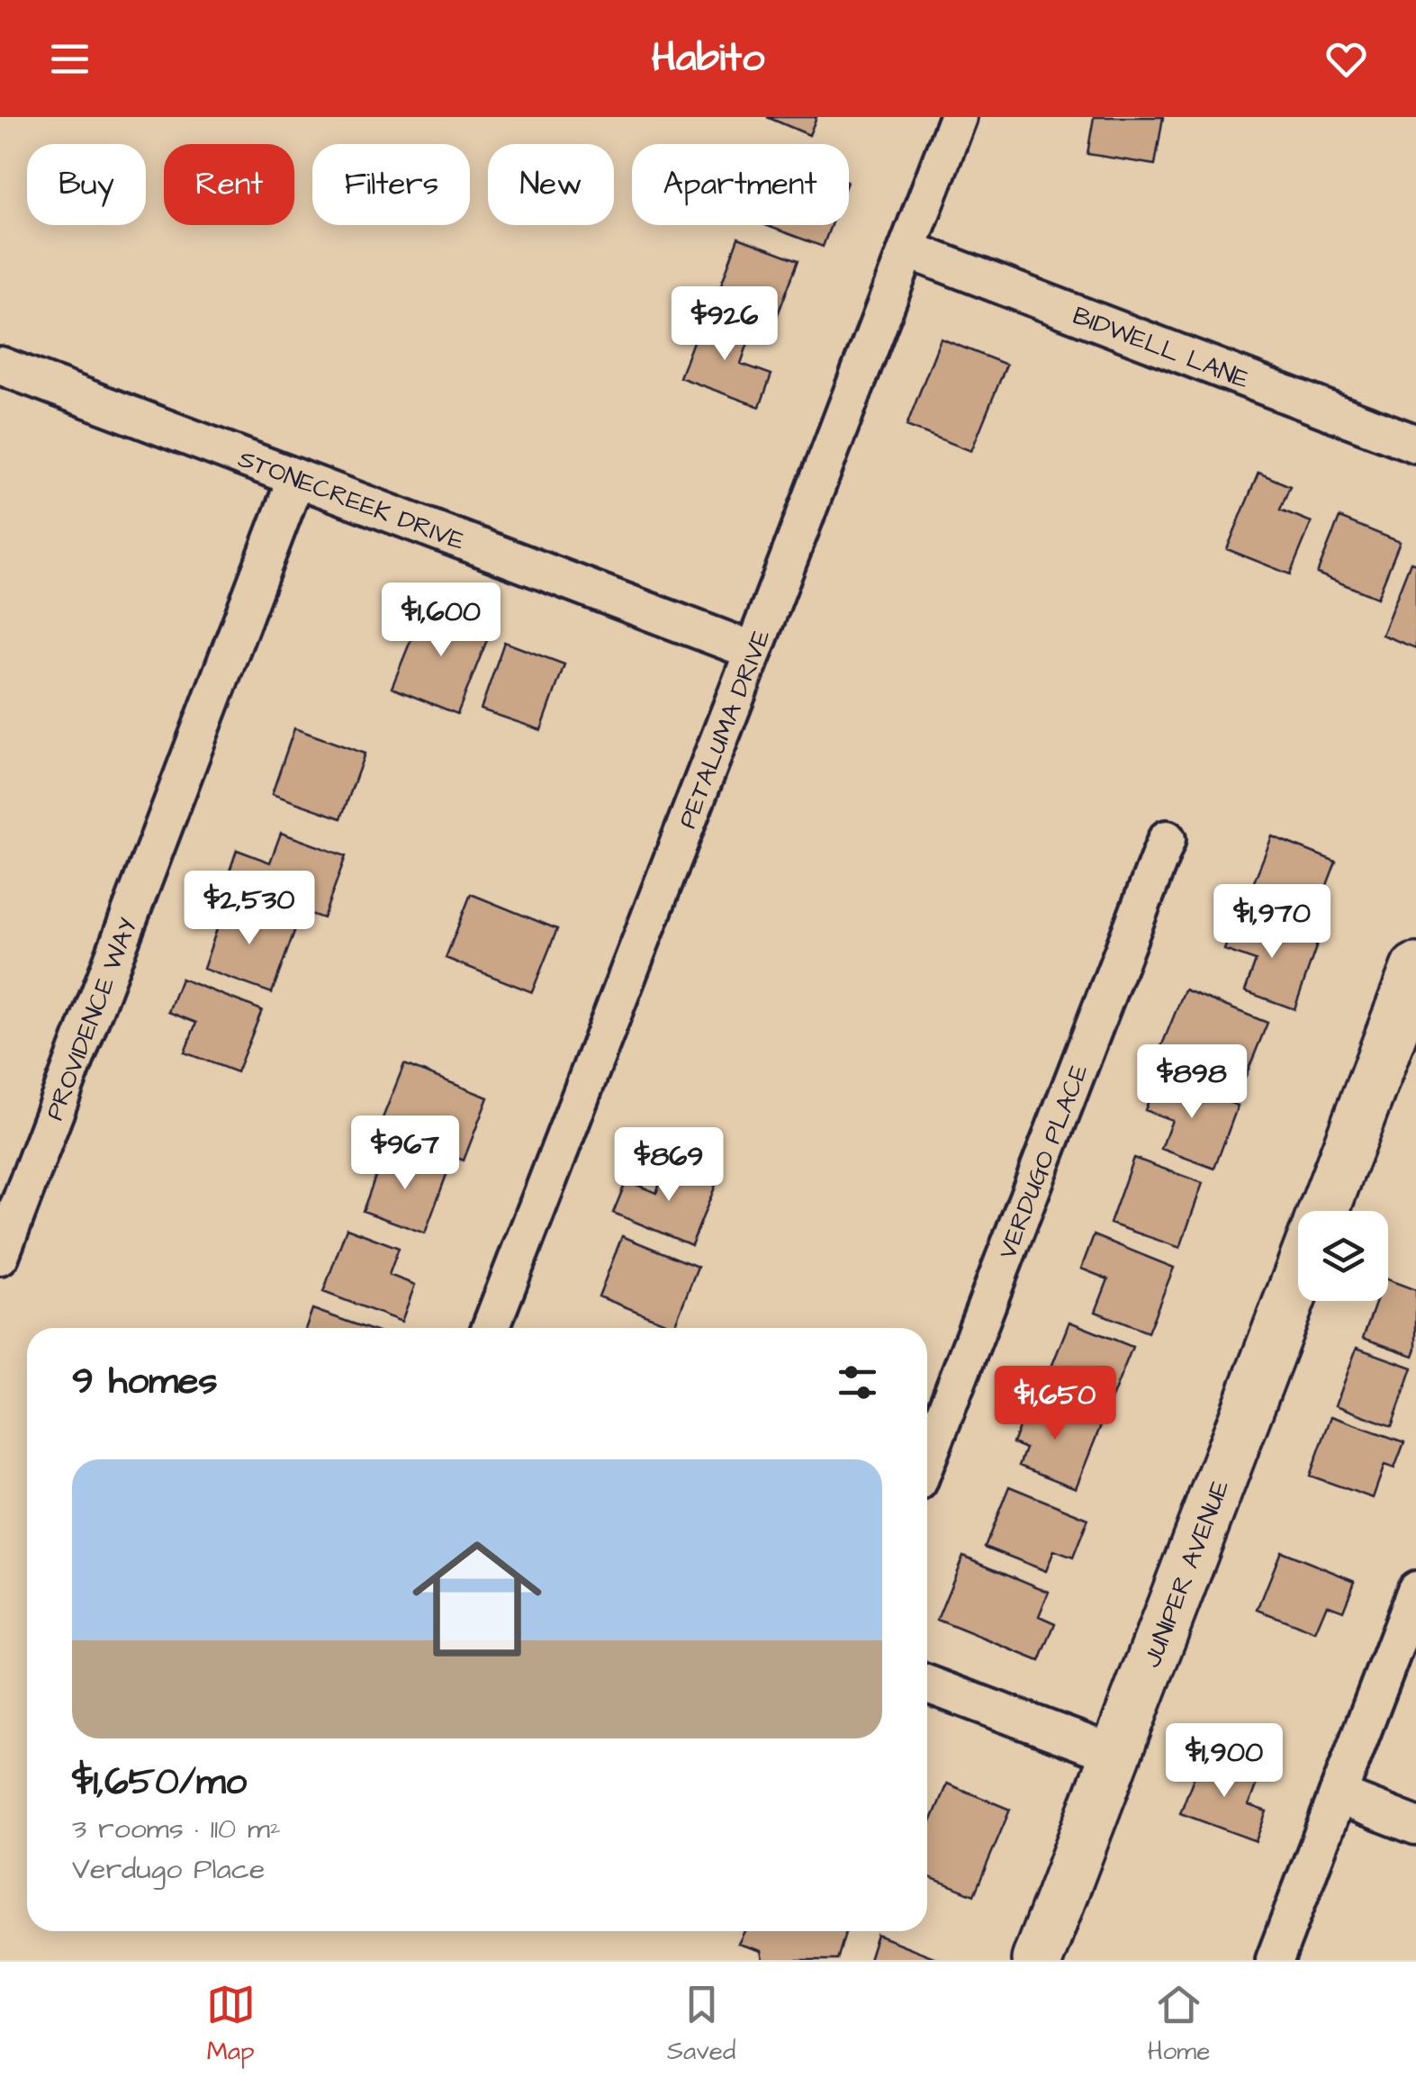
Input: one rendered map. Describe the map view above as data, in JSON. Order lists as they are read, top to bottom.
{
  "streets": {
    "street": [
      "BIDWELL LANE",
      "STONECREEK DRIVE",
      "PETALUMA DRIVE",
      "PROVIDENCE WAY",
      "VERDUGO PLACE",
      "JUNIPER AVENUE"
    ]
  },
  "crossings": [
    ["BIDWELL LANE", "PETALUMA DRIVE"],
    ["STONECREEK DRIVE", "PETALUMA DRIVE"],
    ["STONECREEK DRIVE", "PROVIDENCE WAY"]
  ],
  "page": {
    "header": "Habito",
    "chip": [
      "Buy",
      "Rent",
      "Filters",
      "New",
      "Apartment"
    ],
    "price": [
      "$926",
      "$1,600",
      "$2,530",
      "$1,970",
      "$898",
      "$967",
      "$869",
      "$1,650",
      "$1,900"
    ],
    "heading": "9 homes",
    "list": [
      {
        "name": "$1,650/mo",
        "note": "3 rooms · 110 m² · Verdugo Place"
      }
    ],
    "tabs": ["Map", "Saved", "Home"]
  }
}
